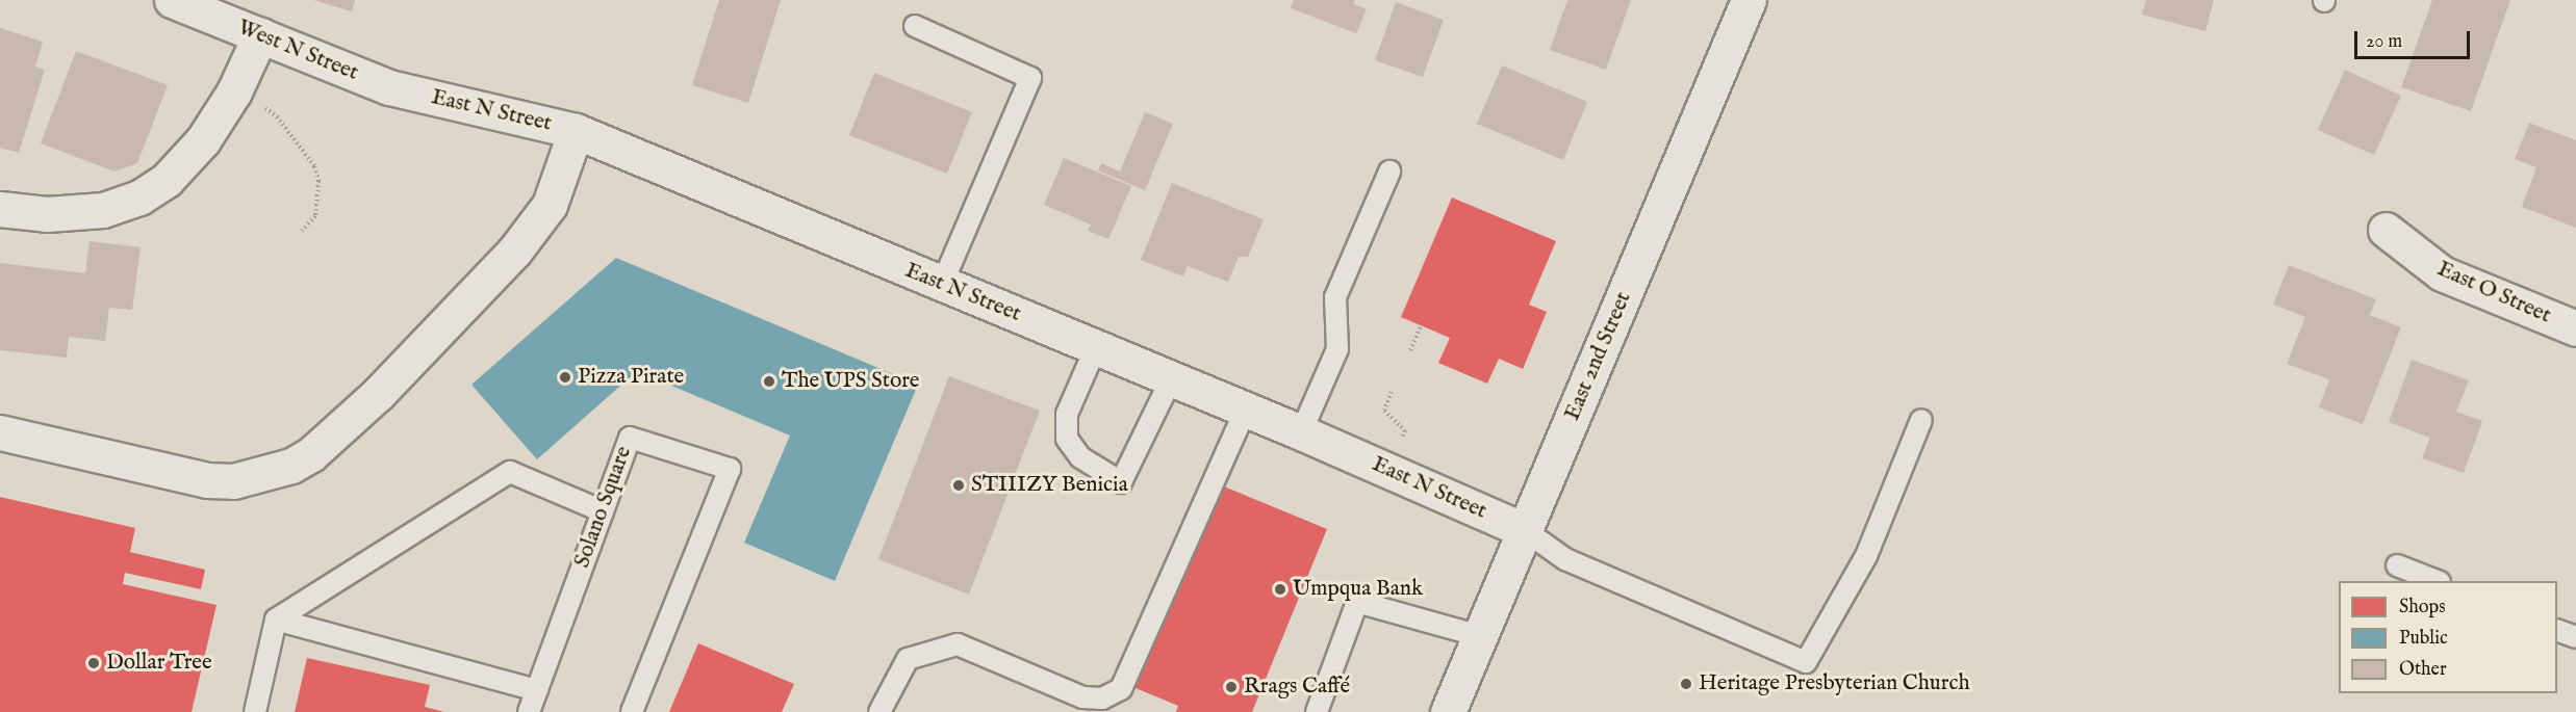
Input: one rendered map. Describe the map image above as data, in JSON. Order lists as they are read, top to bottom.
{
  "streets": {
    "street": [
      "West N Street",
      "East N Street",
      "East O Street",
      "East 2nd Street"
    ],
    "lane": ["Solano Square"]
  },
  "crossings": [
    ["West N Street", "East N Street"],
    ["East N Street", "East 2nd Street"]
  ],
  "places": [
    "Pizza Pirate",
    "The UPS Store",
    "STIIIZY Benicia",
    "Umpqua Bank",
    "Dollar Tree",
    "Heritage Presbyterian Church",
    "Rrags Caffé"
  ],
  "legend": ["Shops", "Public", "Other"],
  "scale_bar": "20 m"
}
